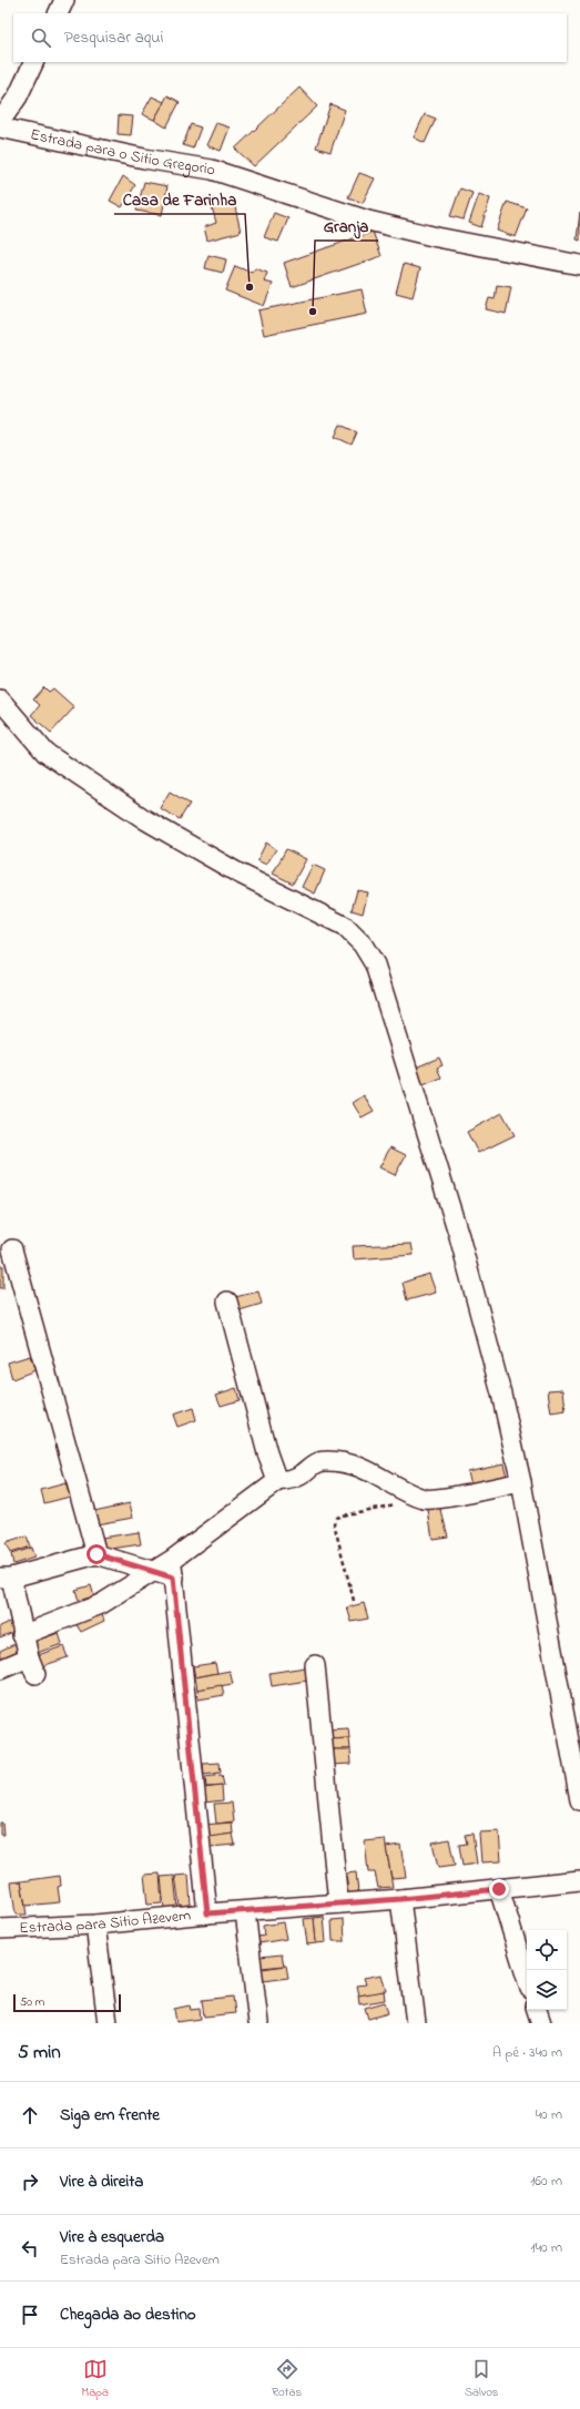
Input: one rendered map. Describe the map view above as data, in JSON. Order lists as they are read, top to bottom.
{
  "streets": {
    "street": ["Estrada para o Sitio Gregorio", "Estrada para Sitio Azevem"]
  },
  "places": ["Casa de Farinha", "Granja"],
  "scale_bar": "50 m",
  "page": {
    "search": "Pesquisar aqui",
    "scale": "50 m",
    "heading": ["5 min", "A pé · 340 m"],
    "list": [
      ["Siga em frente", "40 m"],
      ["Vire à direita", "160 m"],
      ["Vire à esquerda", "Estrada para Sitio Azevem", "140 m"],
      "Chegada ao destino"
    ],
    "nav": ["Mapa", "Rotas", "Salvos"]
  }
}
